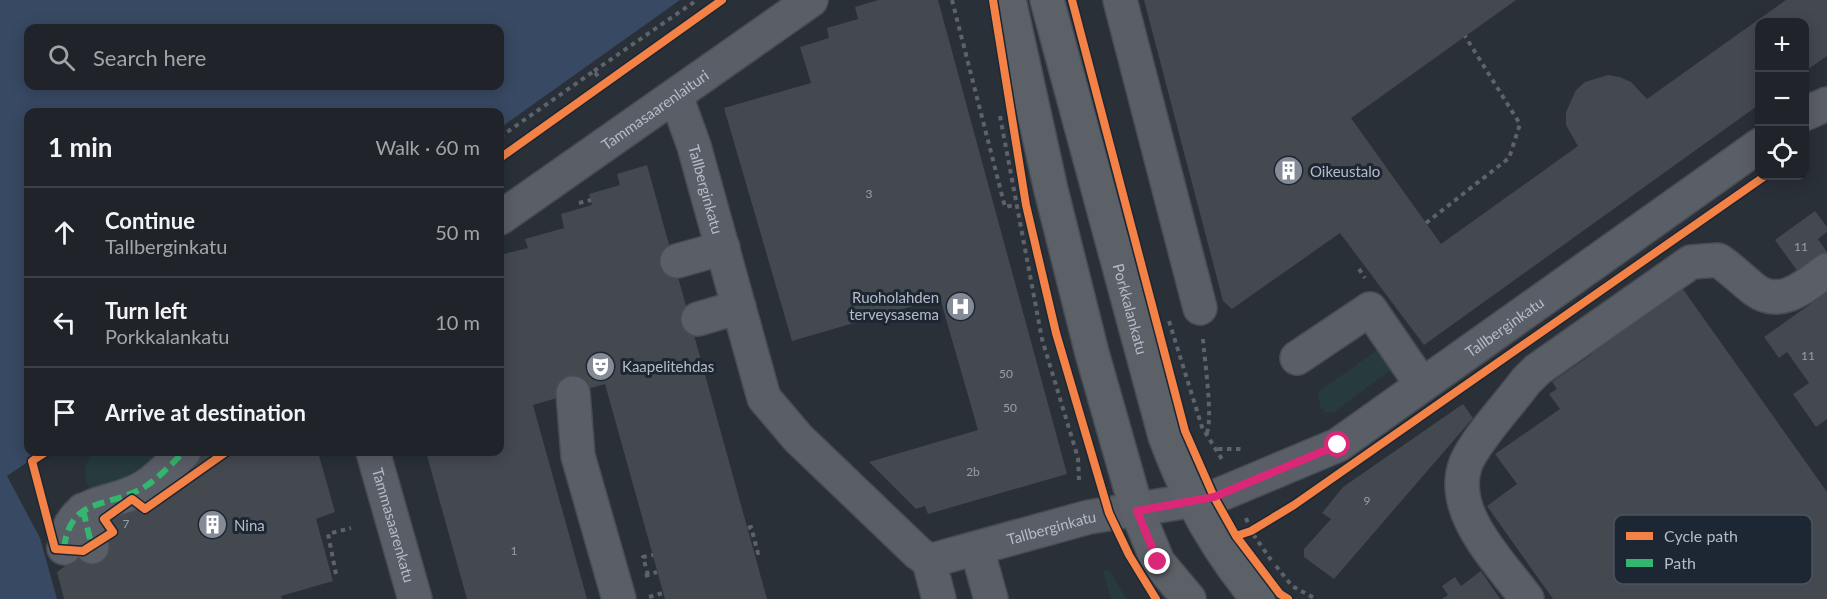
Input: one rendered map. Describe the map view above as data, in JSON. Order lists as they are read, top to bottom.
{
  "streets": {
    "main road": ["Porkkalankatu"],
    "street": ["Tammasaarenlaituri", "Tallberginkatu", "Tammasaarenkatu"]
  },
  "crossings": [
    ["Tammasaarenlaituri", "Tallberginkatu"],
    ["Tallberginkatu", "Porkkalankatu"]
  ],
  "places": {
    "building": ["Oikeustalo", "Nina"],
    "hospital": ["Ruoholahden terveysasema"],
    "theatre": ["Kaapelitehdas"]
  },
  "house_numbers": [
    "3",
    "11",
    "11",
    "50",
    "50",
    "2b",
    "9",
    "7",
    "1"
  ],
  "legend": ["Cycle path", "Path"],
  "page": {
    "map_buttons": ["+", "−"],
    "search": "Search here",
    "heading": ["1 min", "Walk · 60 m"],
    "list": [
      ["Continue", "Tallberginkatu", "50 m"],
      ["Turn left", "Porkkalankatu", "10 m"],
      "Arrive at destination"
    ]
  }
}
